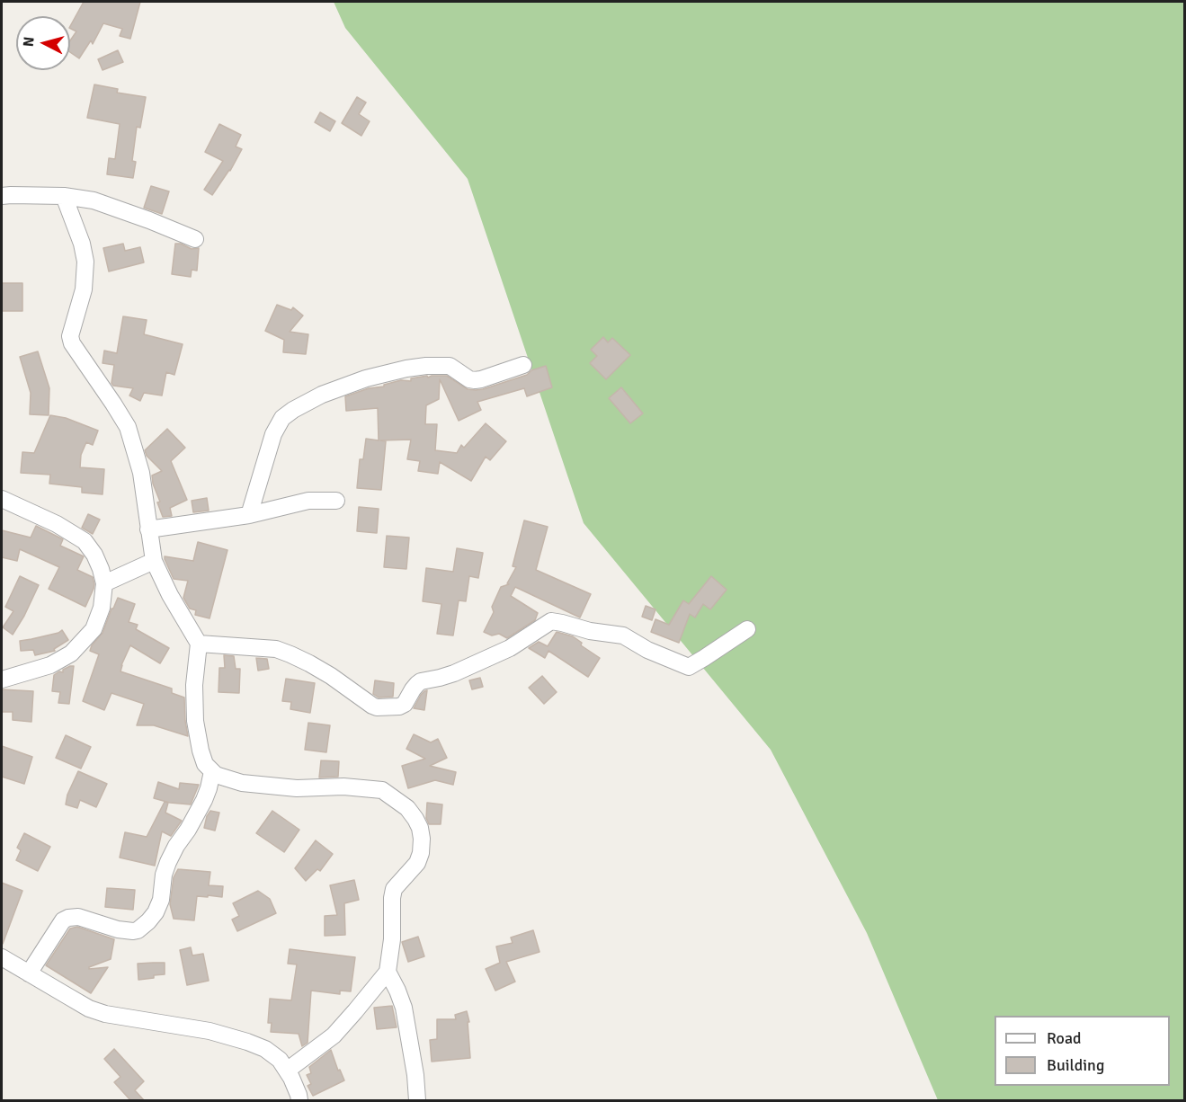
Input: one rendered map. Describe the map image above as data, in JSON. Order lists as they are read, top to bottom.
{
  "legend": ["Road", "Building"],
  "north": "left"
}
